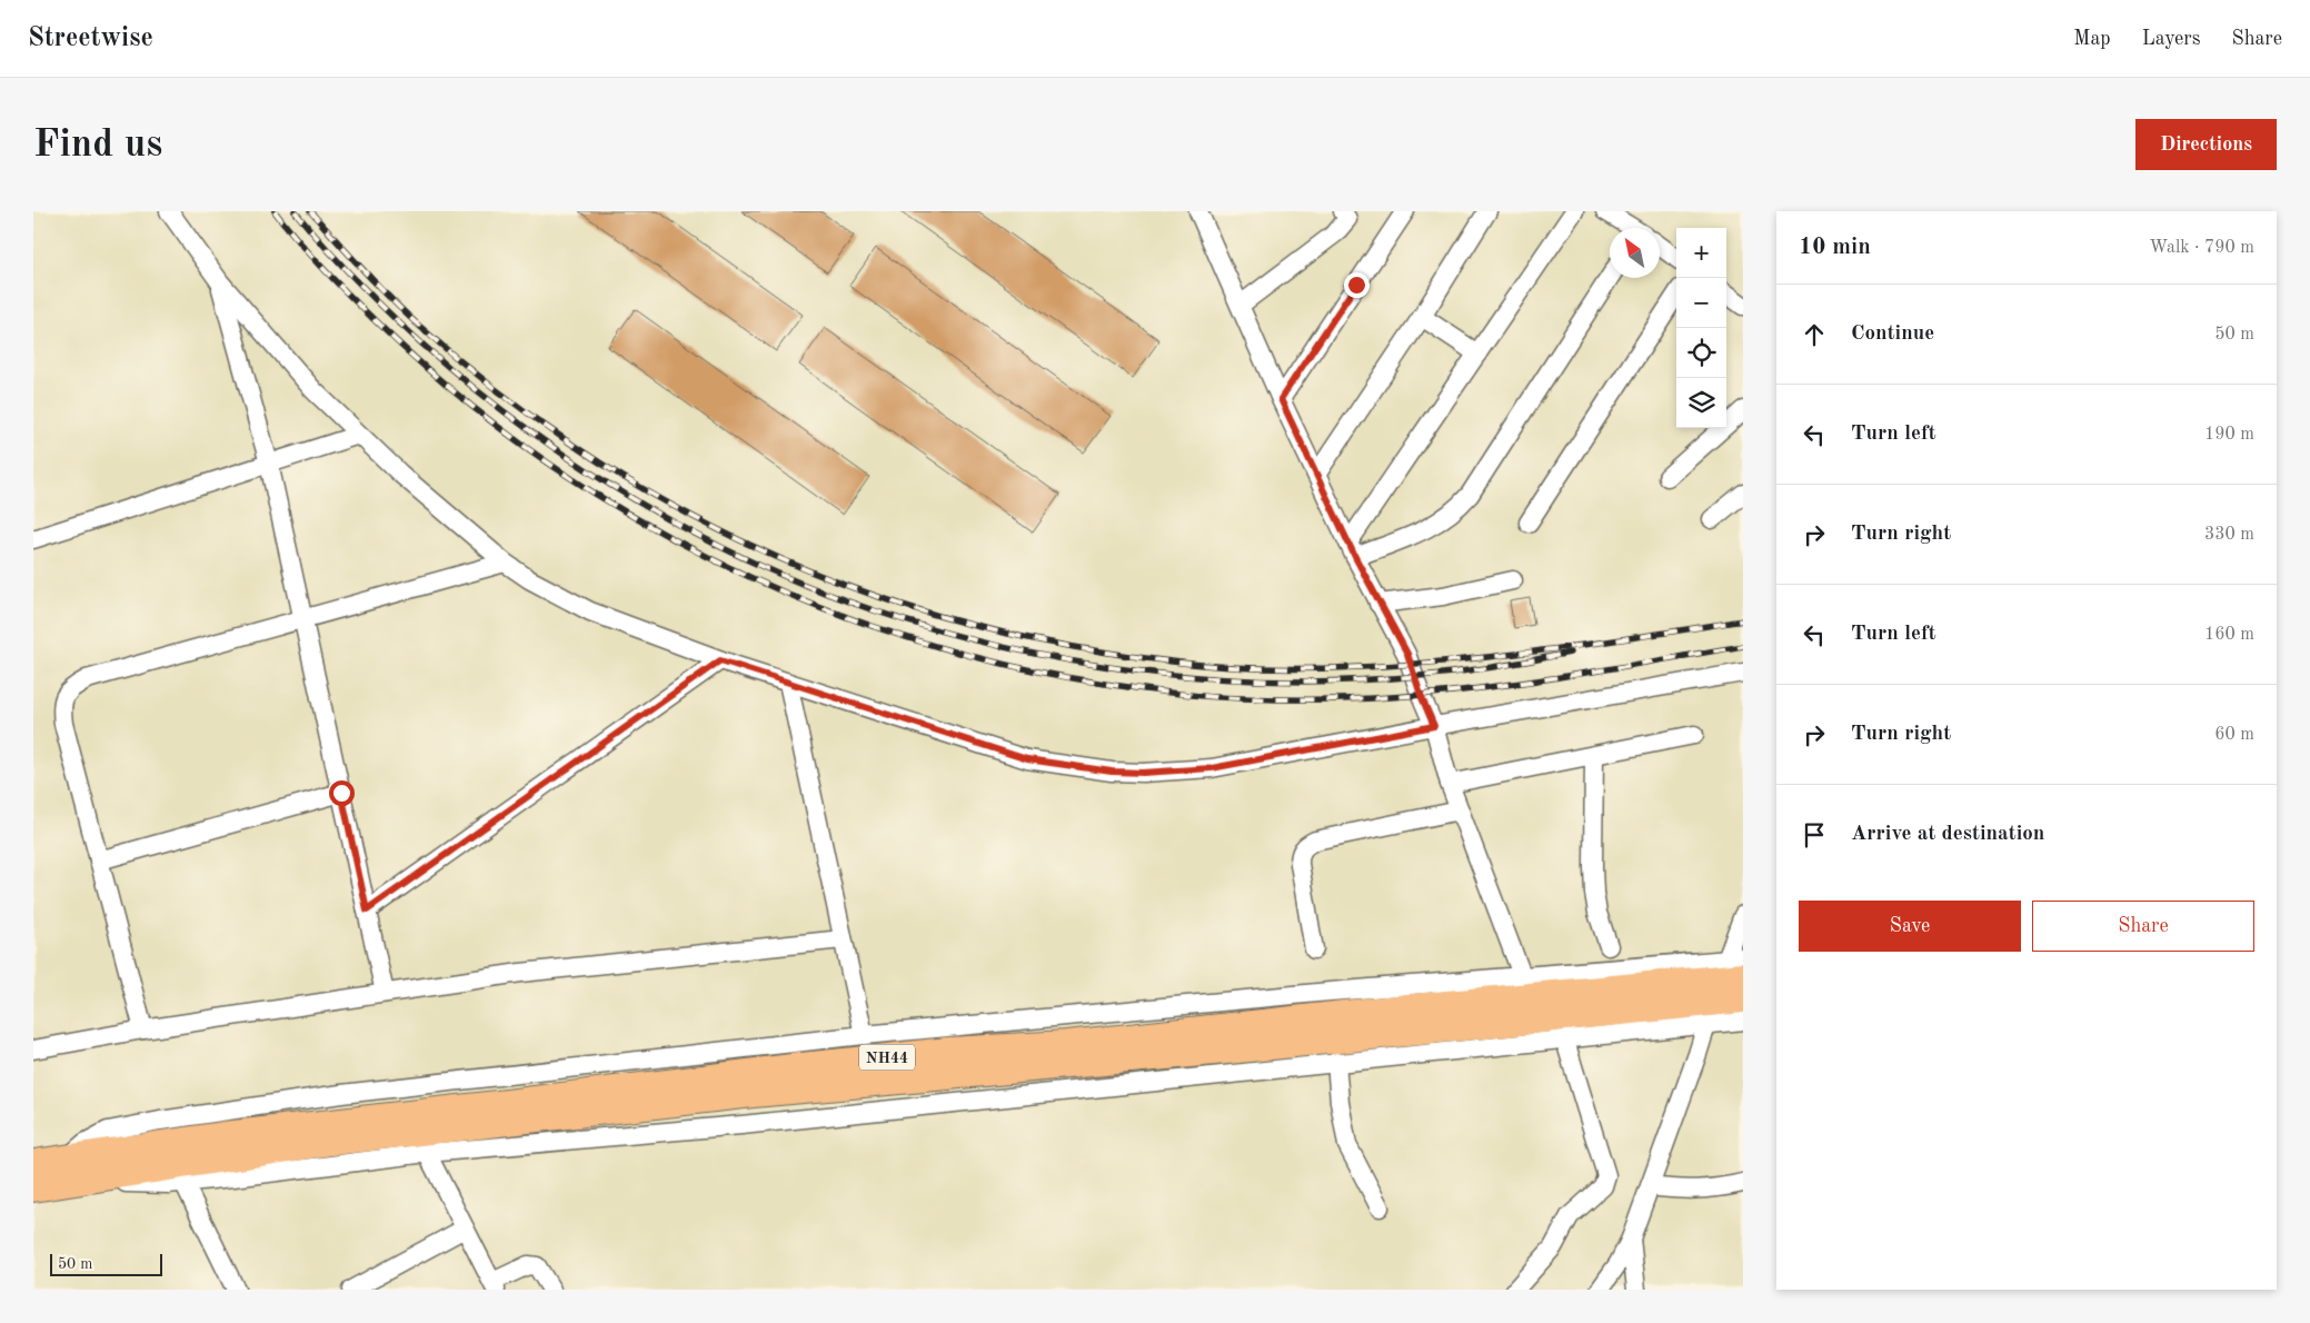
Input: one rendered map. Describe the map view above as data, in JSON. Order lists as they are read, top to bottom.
{
  "streets": {
    "highway": ["NH44"]
  },
  "scale_bar": "50 m",
  "north": "top left",
  "page": {
    "header": "Streetwise",
    "nav": ["Map", "Layers", "Share"],
    "buttons": [
      "Directions",
      ["Save", "Share"]
    ],
    "title": "Find us",
    "heading": ["10 min", "Walk · 790 m"],
    "map_buttons": ["+", "−"],
    "list": [
      ["Continue", "50 m"],
      ["Turn left", "190 m"],
      ["Turn right", "330 m"],
      ["Turn left", "160 m"],
      ["Turn right", "60 m"],
      "Arrive at destination"
    ],
    "scale": "50 m"
  }
}
